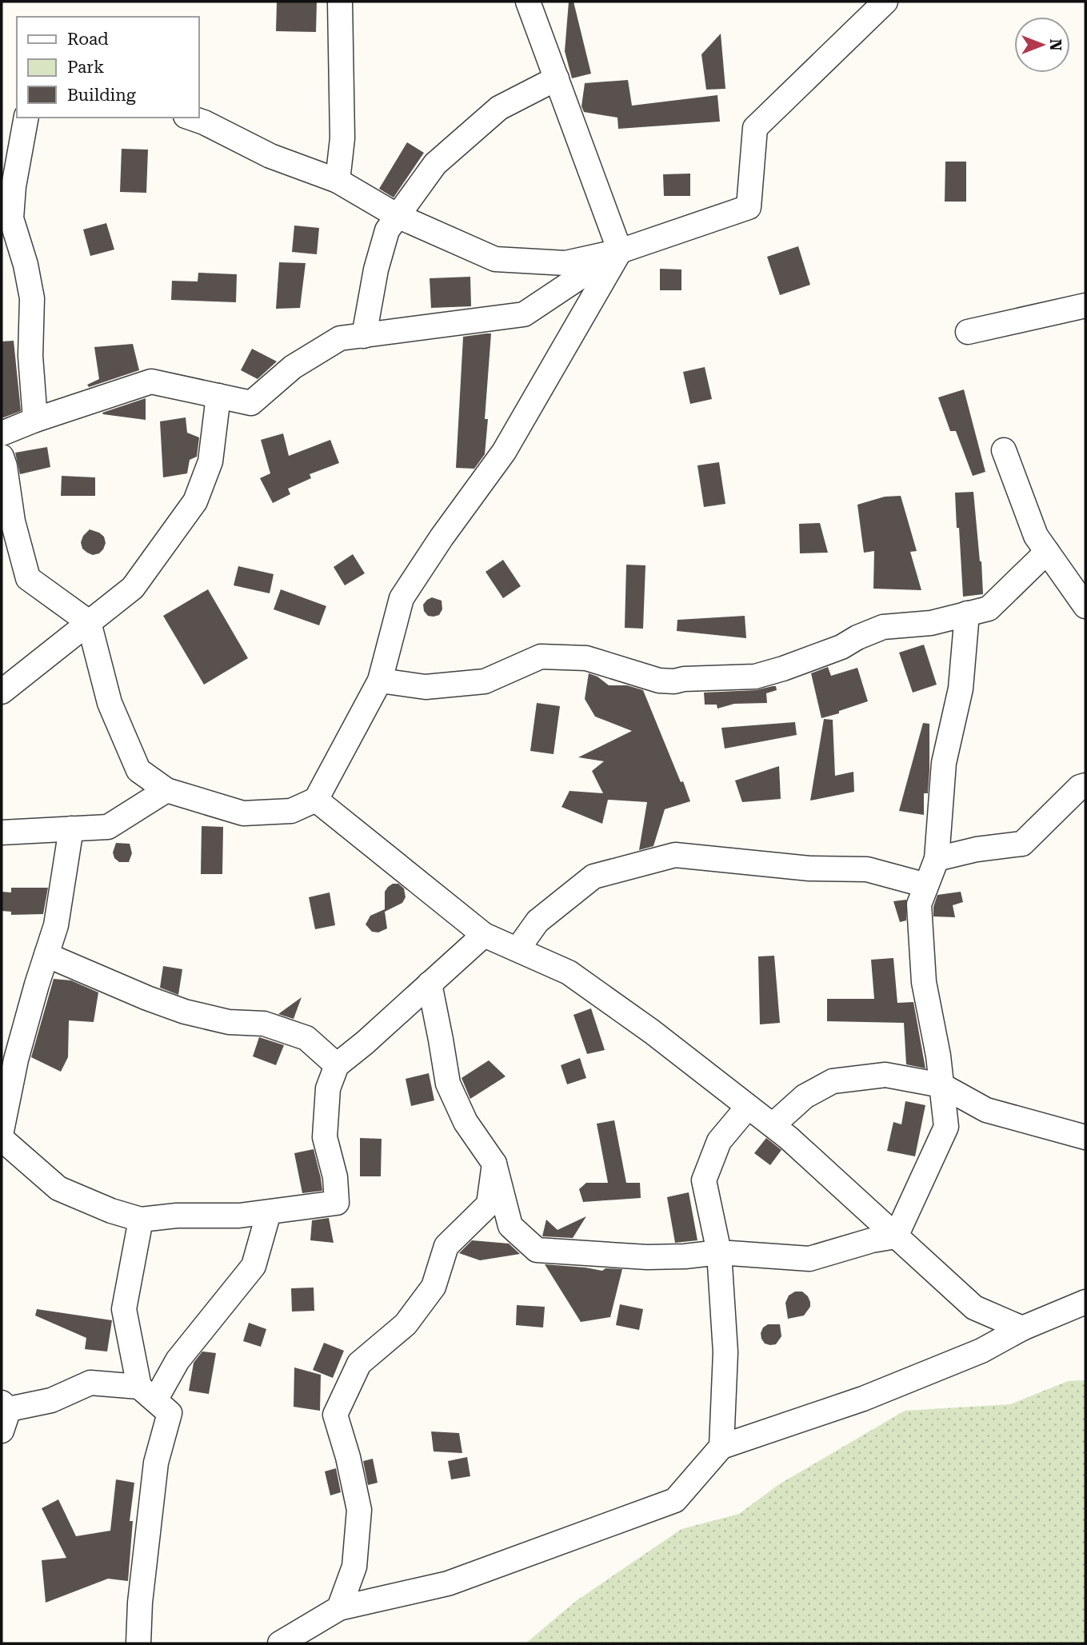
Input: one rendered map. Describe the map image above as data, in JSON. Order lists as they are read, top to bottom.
{
  "legend": ["Road", "Park", "Building"],
  "north": "right"
}
